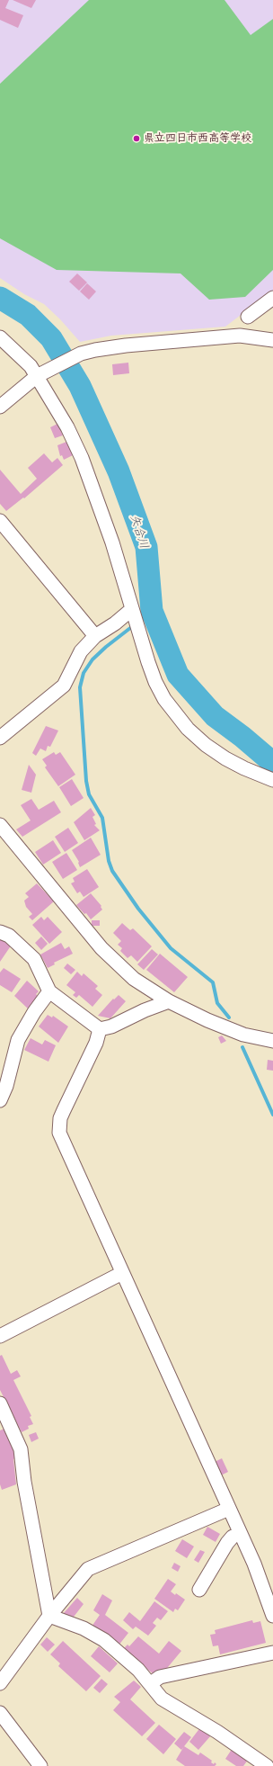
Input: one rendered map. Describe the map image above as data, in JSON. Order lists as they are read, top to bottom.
{
  "water": ["矢合川"],
  "places": ["県立四日市西高等学校"]
}
